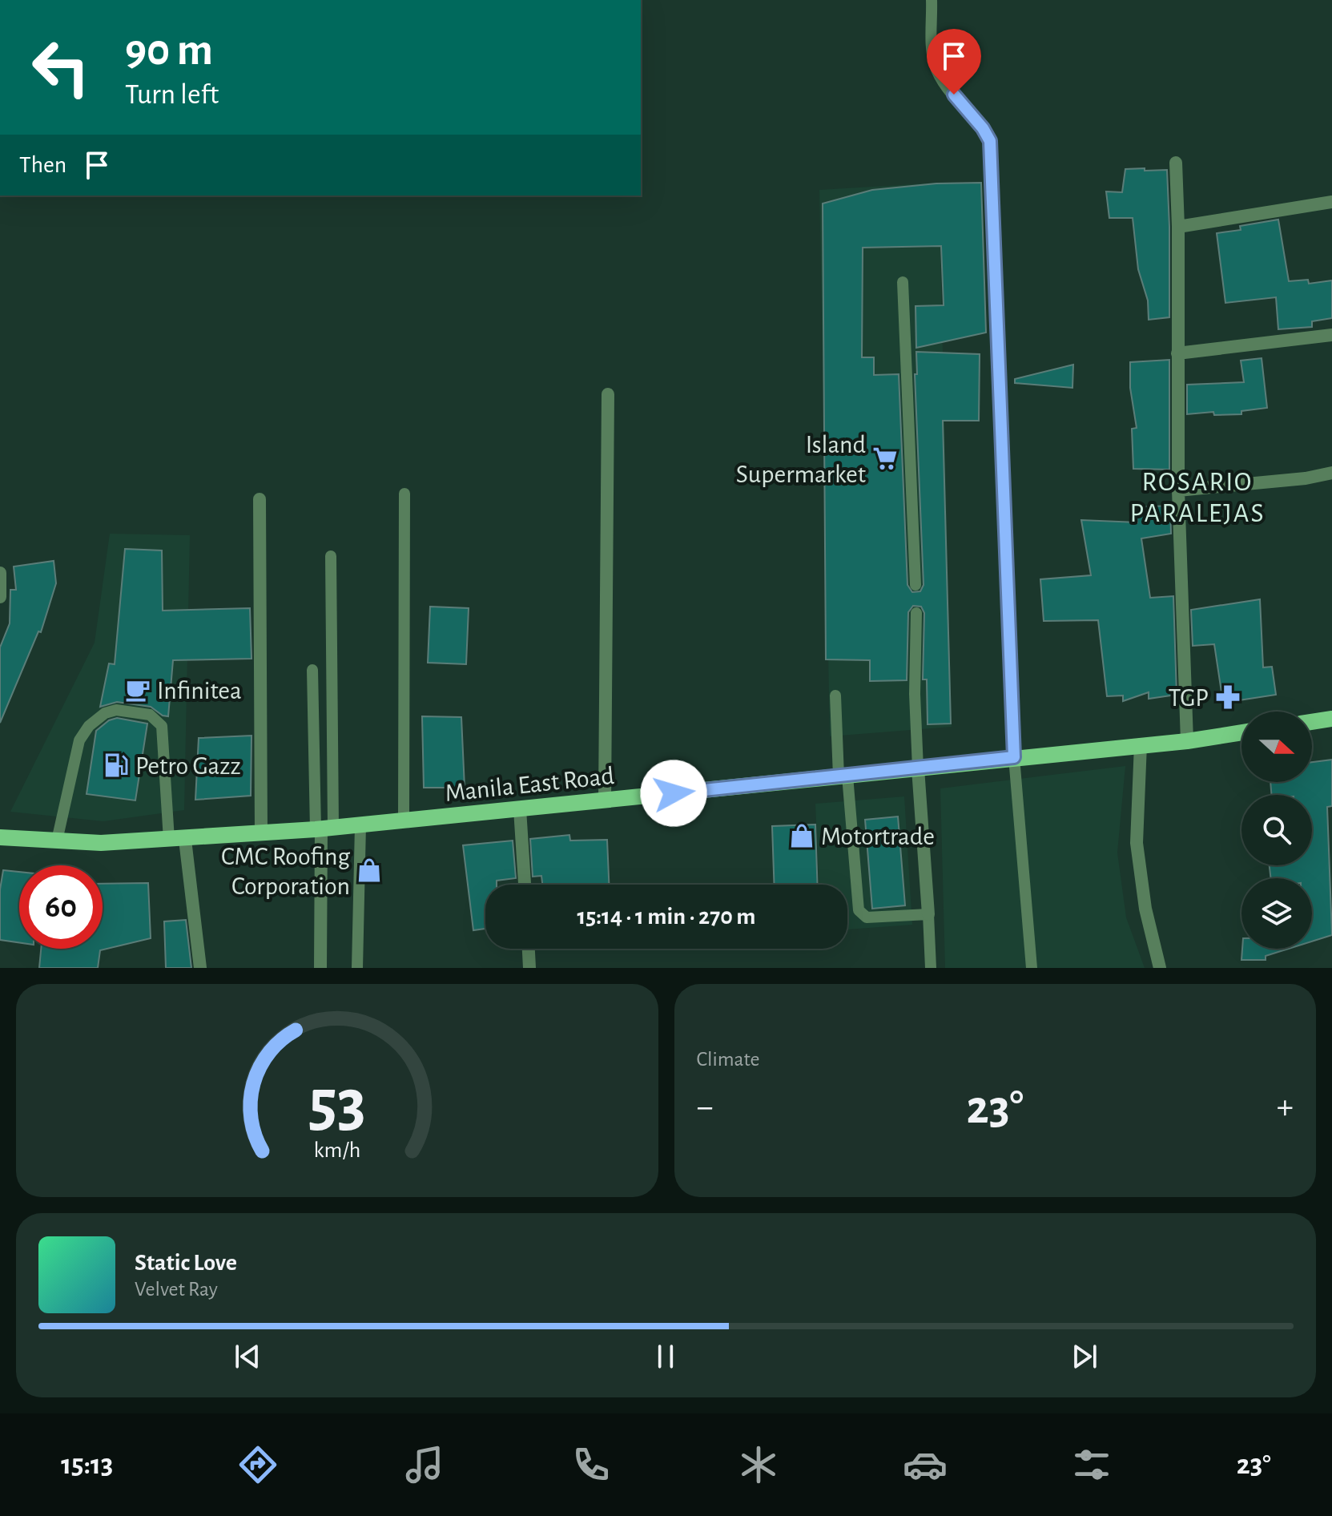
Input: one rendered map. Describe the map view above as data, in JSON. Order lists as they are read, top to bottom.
{
  "streets": {
    "main road": ["Manila East Road"]
  },
  "districts": ["ROSARIO PARALEJAS"],
  "places": {
    "supermarket": ["Island Supermarket"],
    "cafe": ["Infinitea"],
    "pharmacy": ["TGP"],
    "fuel station": ["Petro Gazz"],
    "shop": ["Motortrade", "CMC Roofing Corporation"]
  },
  "north": "right",
  "page": {
    "turn": ["90 m", "Turn left"],
    "then": "Then",
    "limit": "60",
    "trip": "15:14 · 1 min · 270 m",
    "tile": "Climate",
    "heat": ["−", "23°", "+"],
    "song": ["Static Love", "Velvet Ray"],
    "tabs": ["15:13", "23°"],
    "gauge": ["53", "km/h"]
  }
}
